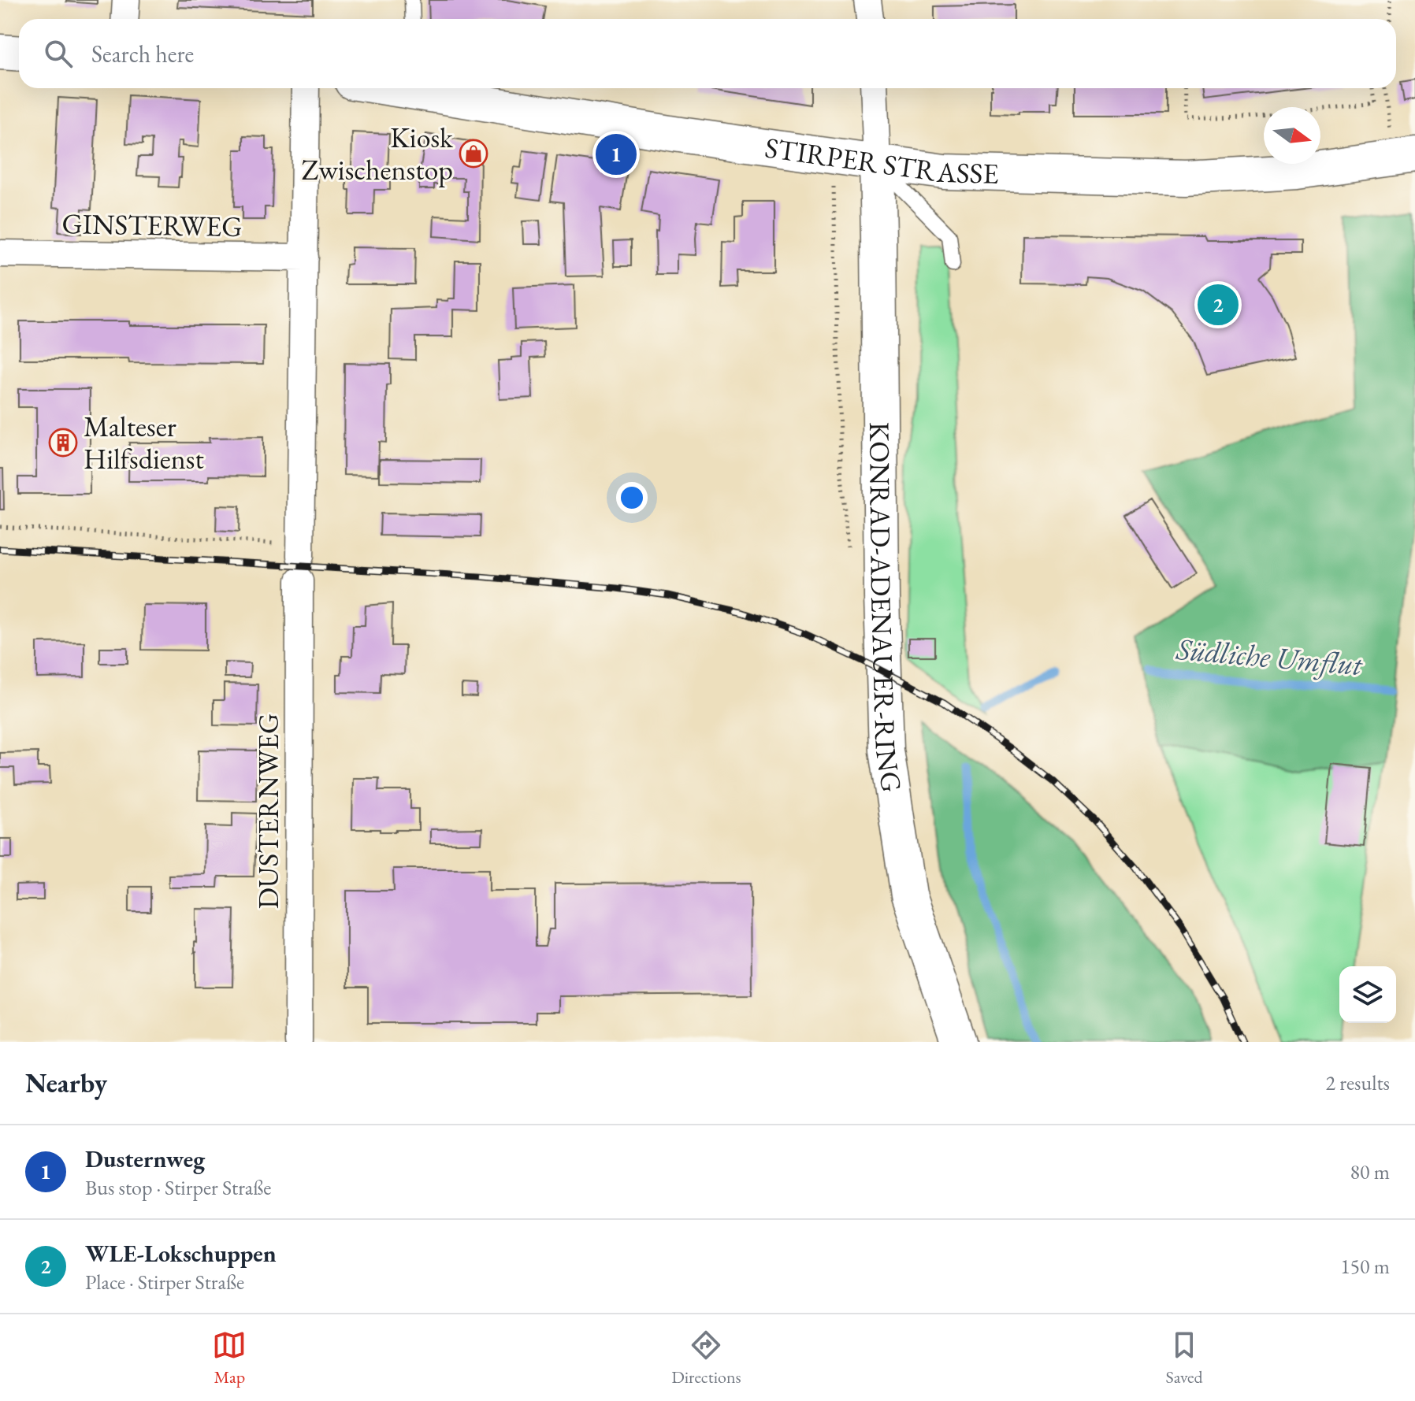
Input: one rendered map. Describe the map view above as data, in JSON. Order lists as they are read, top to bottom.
{
  "streets": {
    "main road": ["STIRPER STRASSE", "KONRAD-ADENAUER-RING"],
    "street": ["GINSTERWEG", "DUSTERNWEG"]
  },
  "crossings": [
    ["STIRPER STRASSE", "KONRAD-ADENAUER-RING"],
    ["GINSTERWEG", "DUSTERNWEG"]
  ],
  "water": ["Südliche Umflut"],
  "places": {
    "shop": ["Kiosk Zwischenstop"],
    "building": ["Malteser Hilfsdienst"]
  },
  "north": "right",
  "page": {
    "search": "Search here",
    "pins": ["1", "2"],
    "heading": ["Nearby", "2 results"],
    "list": [
      {
        "mark": "1",
        "name": "Dusternweg",
        "note": "Bus stop · Stirper Straße",
        "value": "80 m"
      },
      {
        "mark": "2",
        "name": "WLE-Lokschuppen",
        "note": "Place · Stirper Straße",
        "value": "150 m"
      }
    ],
    "nav": ["Map", "Directions", "Saved"]
  }
}
